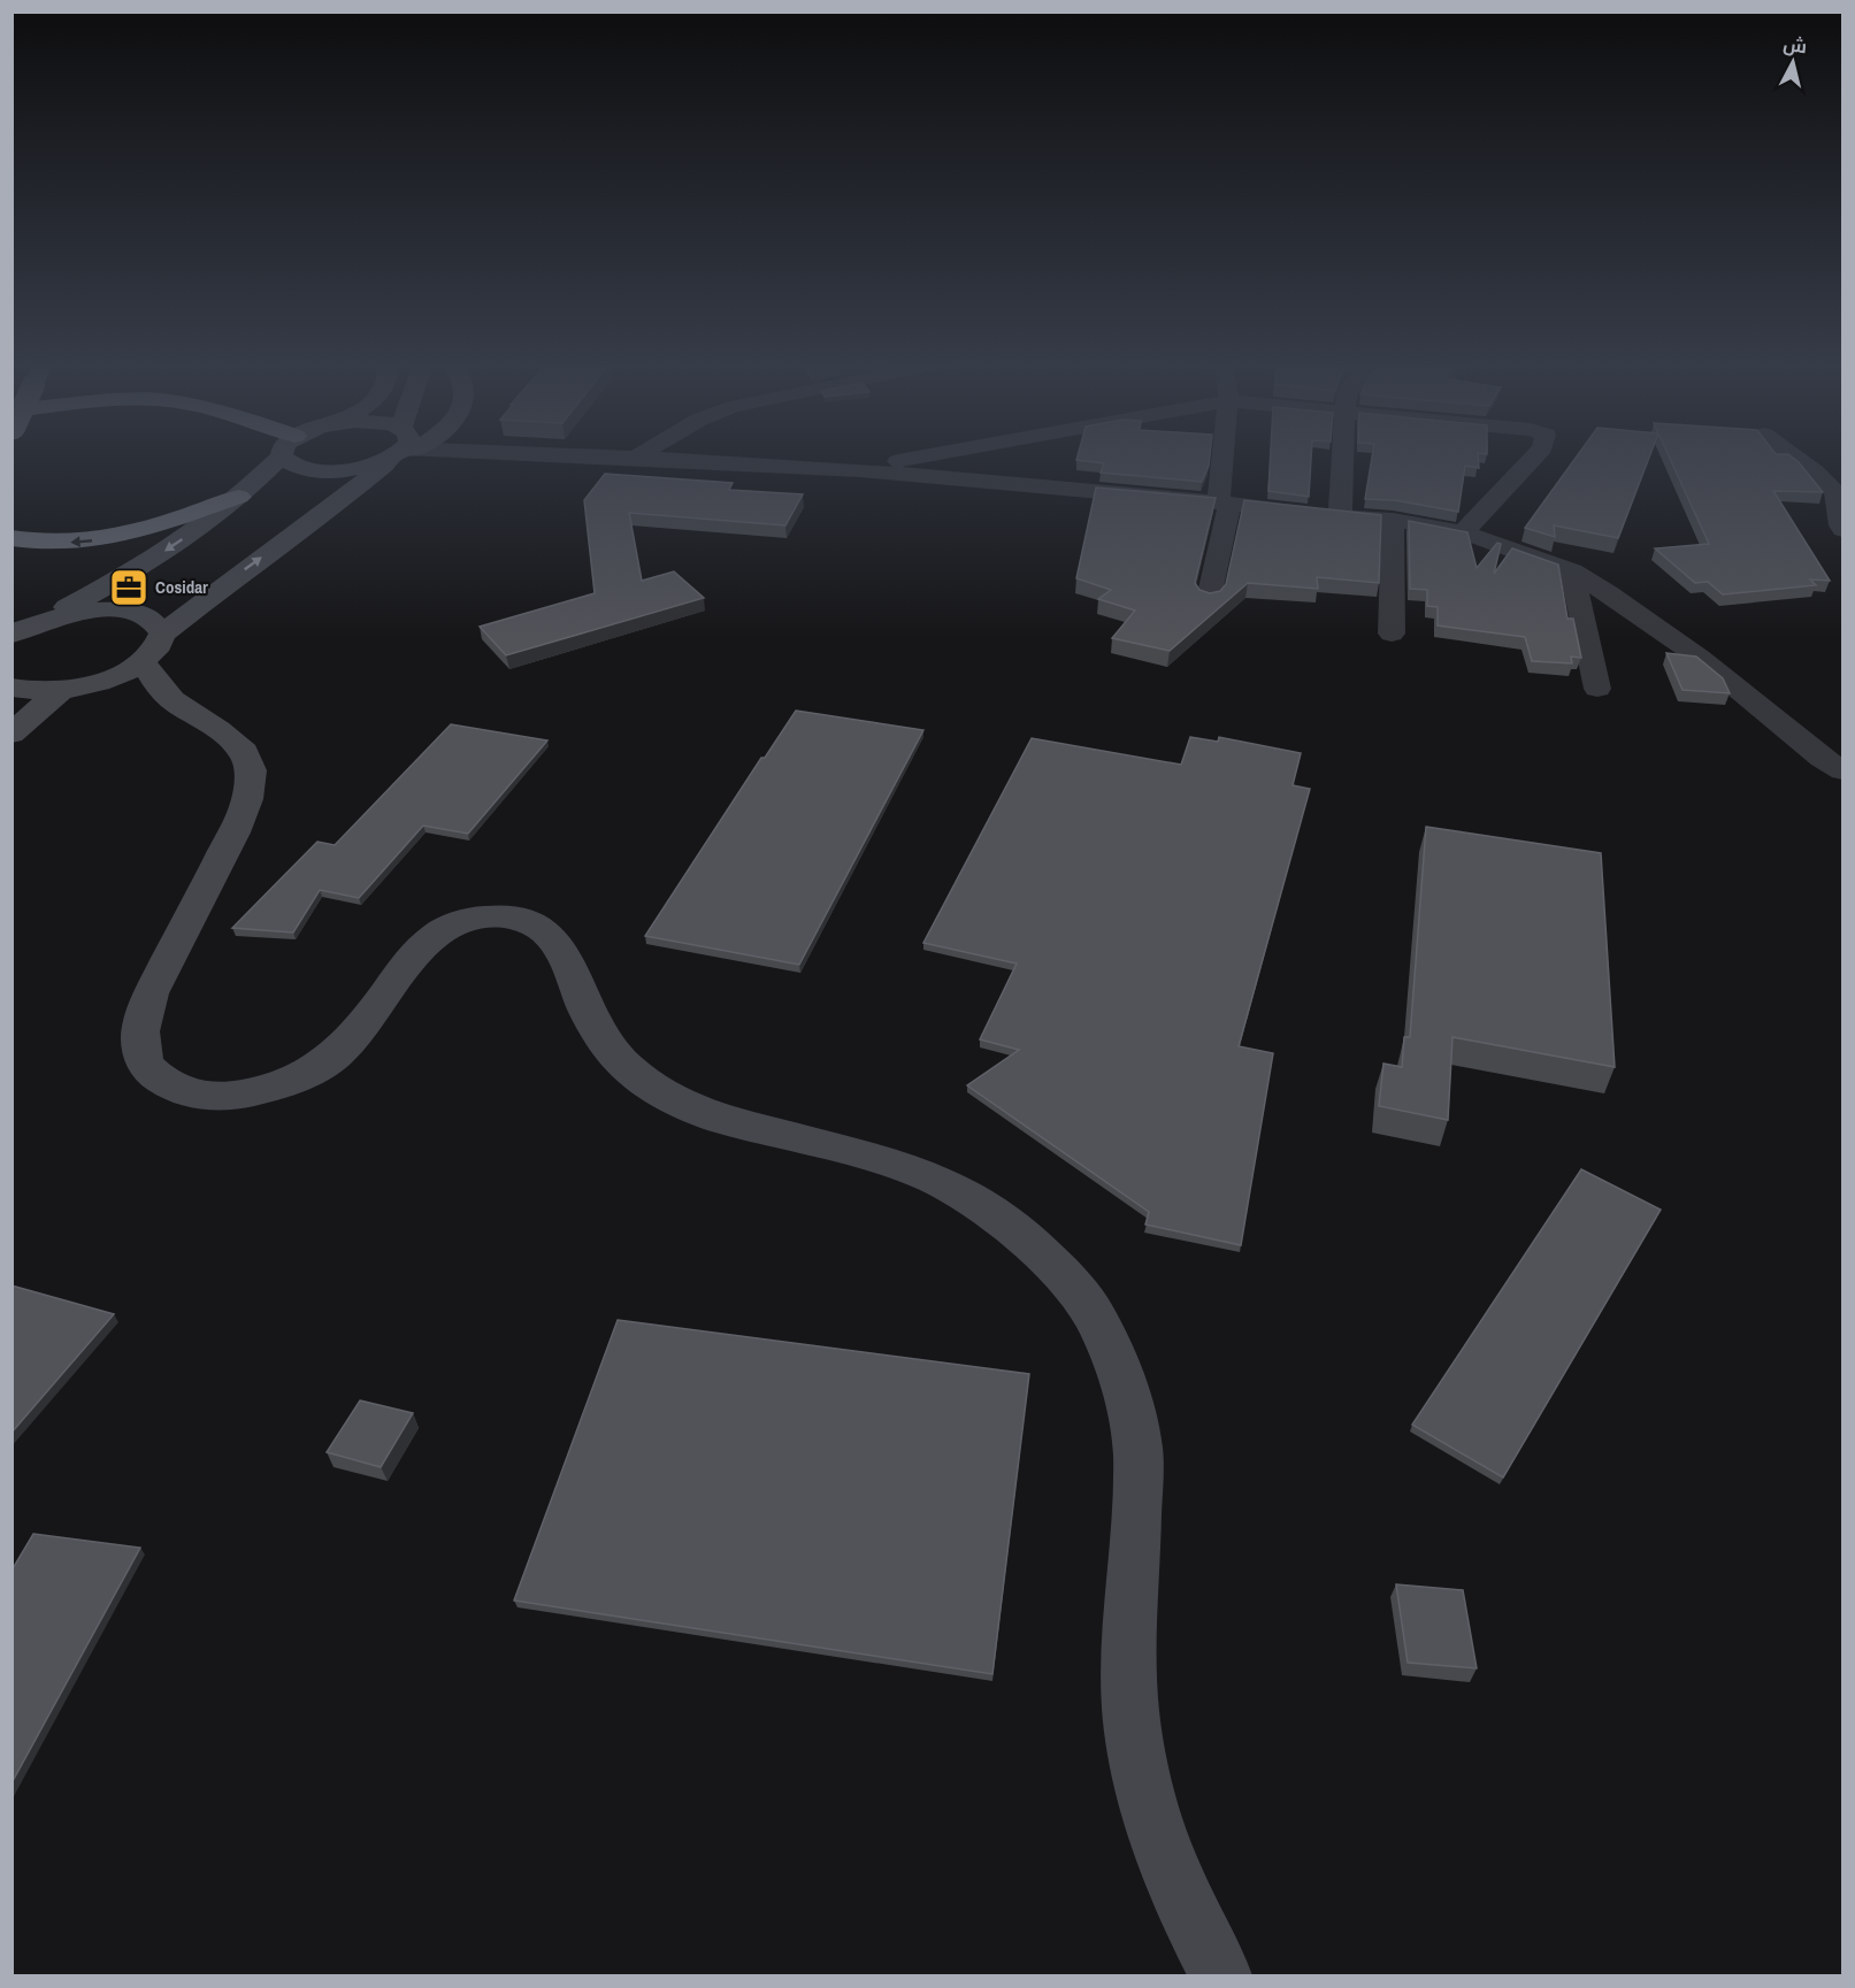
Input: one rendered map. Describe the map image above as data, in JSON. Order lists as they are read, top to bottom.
{
  "places": {
    "office": ["Cosidar"]
  },
  "north": "top"
}
